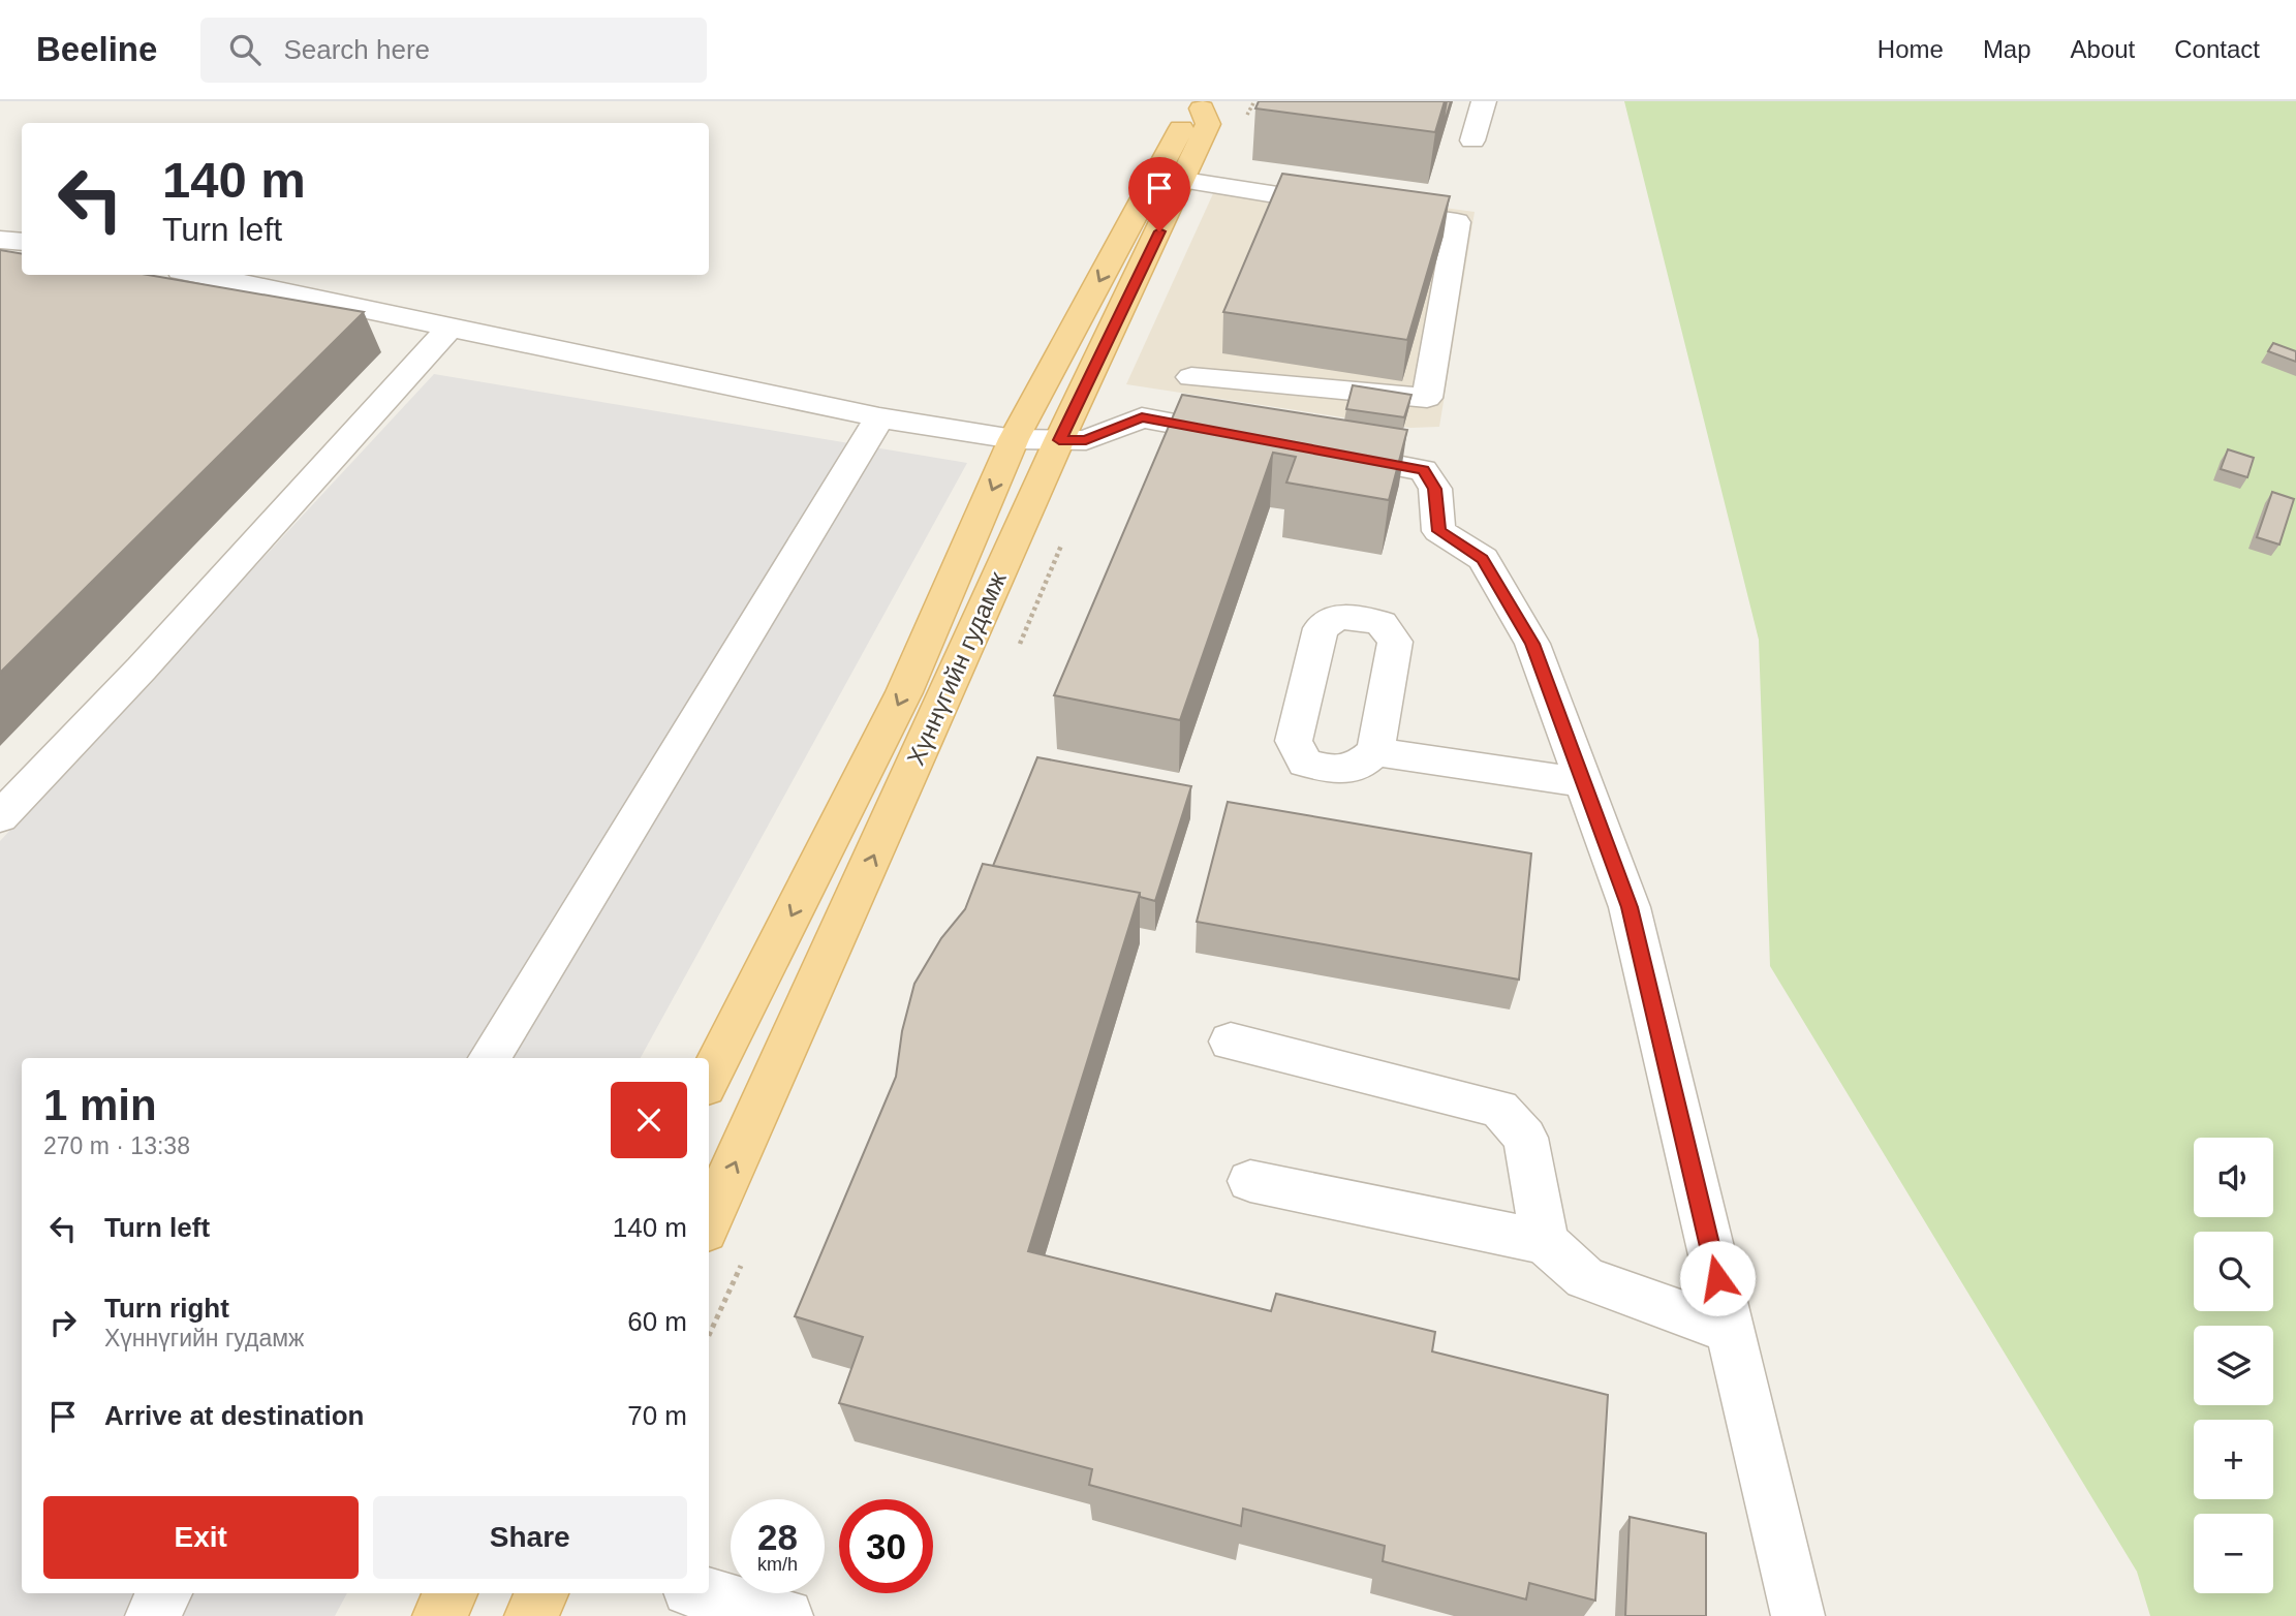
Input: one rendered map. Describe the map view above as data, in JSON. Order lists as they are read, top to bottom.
{
  "streets": {
    "main road": ["Хүннүгийн гудамж"]
  },
  "page": {
    "header": "Beeline",
    "search": "Search here",
    "nav": [
      "Home",
      "Map",
      "About",
      "Contact"
    ],
    "turn": ["140 m", "Turn left"],
    "heading": ["1 min", "270 m · 13:38"],
    "map_buttons": ["+", "−"],
    "list": [
      {
        "name": "Turn left",
        "value": "140 m"
      },
      {
        "name": "Turn right",
        "note": "Хүннүгийн гудамж",
        "value": "60 m"
      },
      {
        "name": "Arrive at destination",
        "value": "70 m"
      }
    ],
    "buttons": ["Exit", "Share"],
    "speed": "28 km/h",
    "limit": "30"
  }
}
